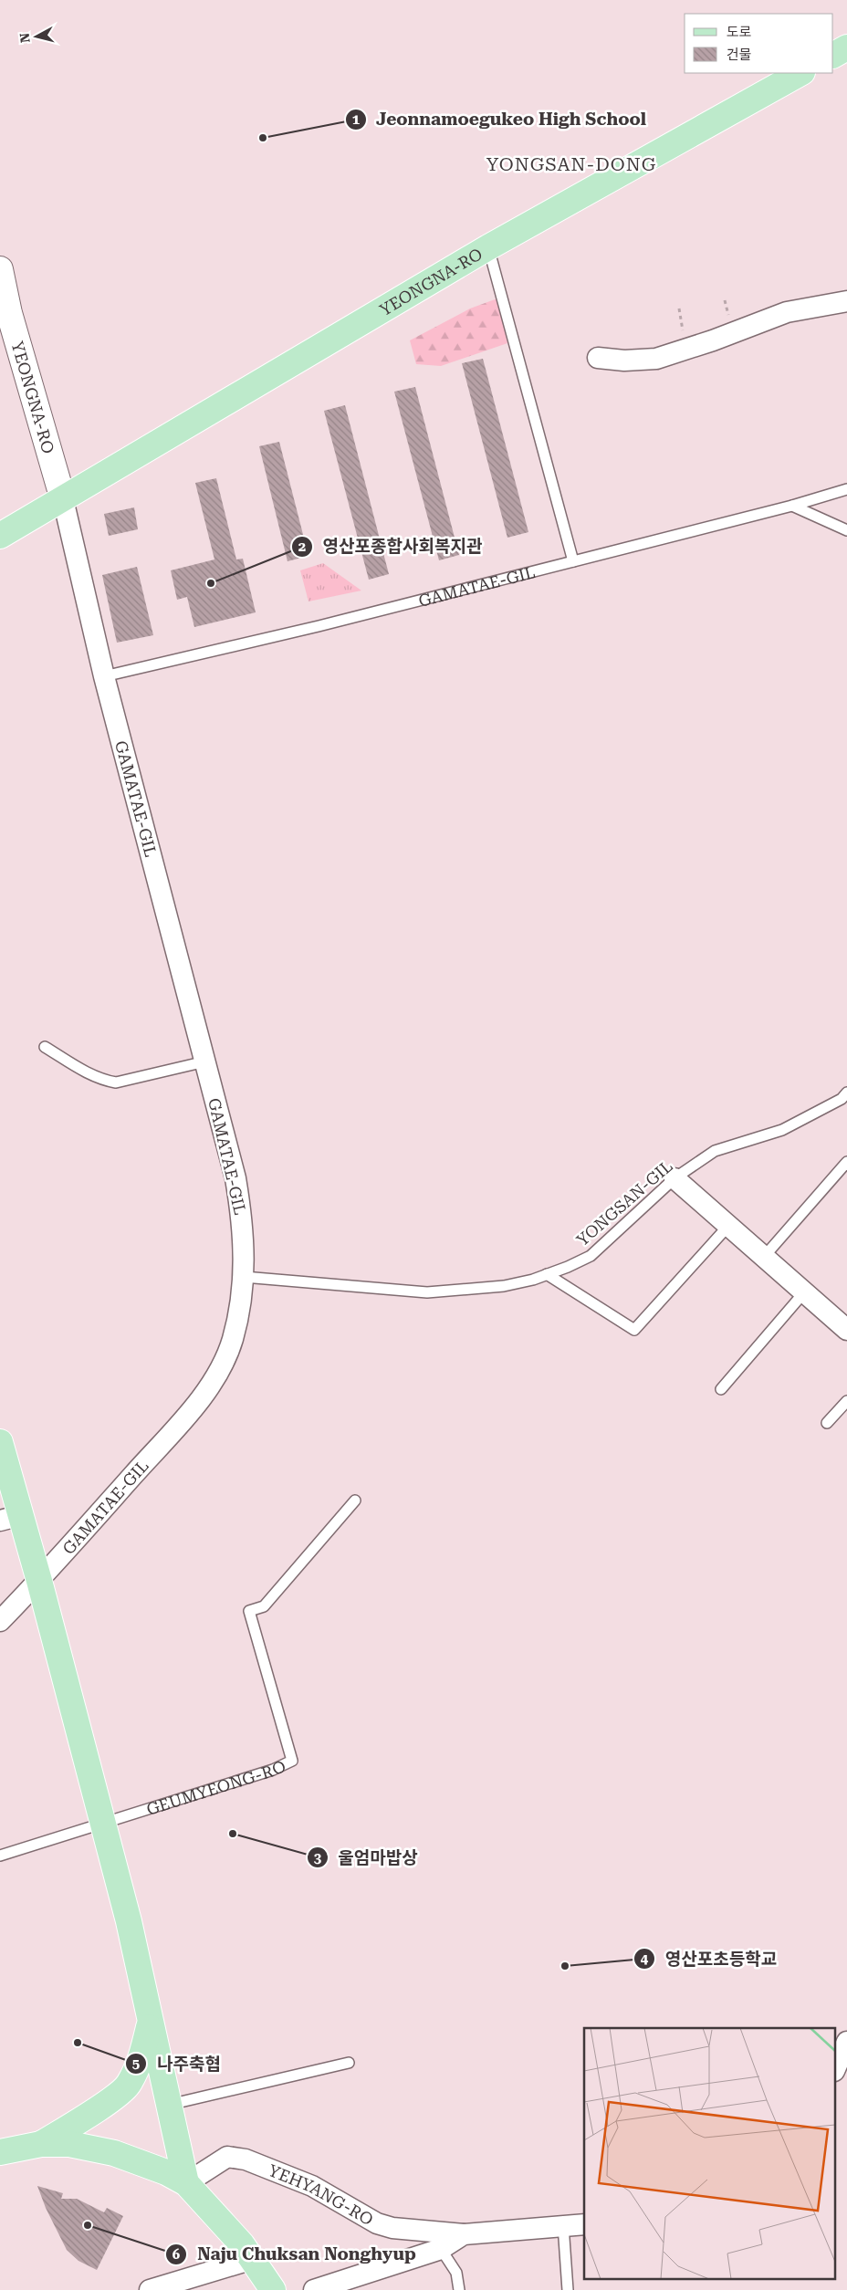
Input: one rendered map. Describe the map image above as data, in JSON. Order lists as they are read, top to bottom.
{
  "streets": {
    "main road": ["YEONGNA-RO"],
    "street": ["GAMATAE-GIL", "YEHYANG-RO"],
    "lane": ["YONGSAN-GIL", "GEUMYEONG-RO"]
  },
  "crossings": [
    ["YEONGNA-RO", "GAMATAE-GIL"],
    ["GAMATAE-GIL", "YONGSAN-GIL"]
  ],
  "districts": ["YONGSAN-DONG"],
  "places": [
    "Jeonnamoegukeo High School",
    "영산포종합사회복지관",
    "울엄마밥상",
    "영산포초등학교",
    "나주축협",
    "Naju Chuksan Nonghyup"
  ],
  "legend": ["도로", "건물"],
  "north": "left"
}
